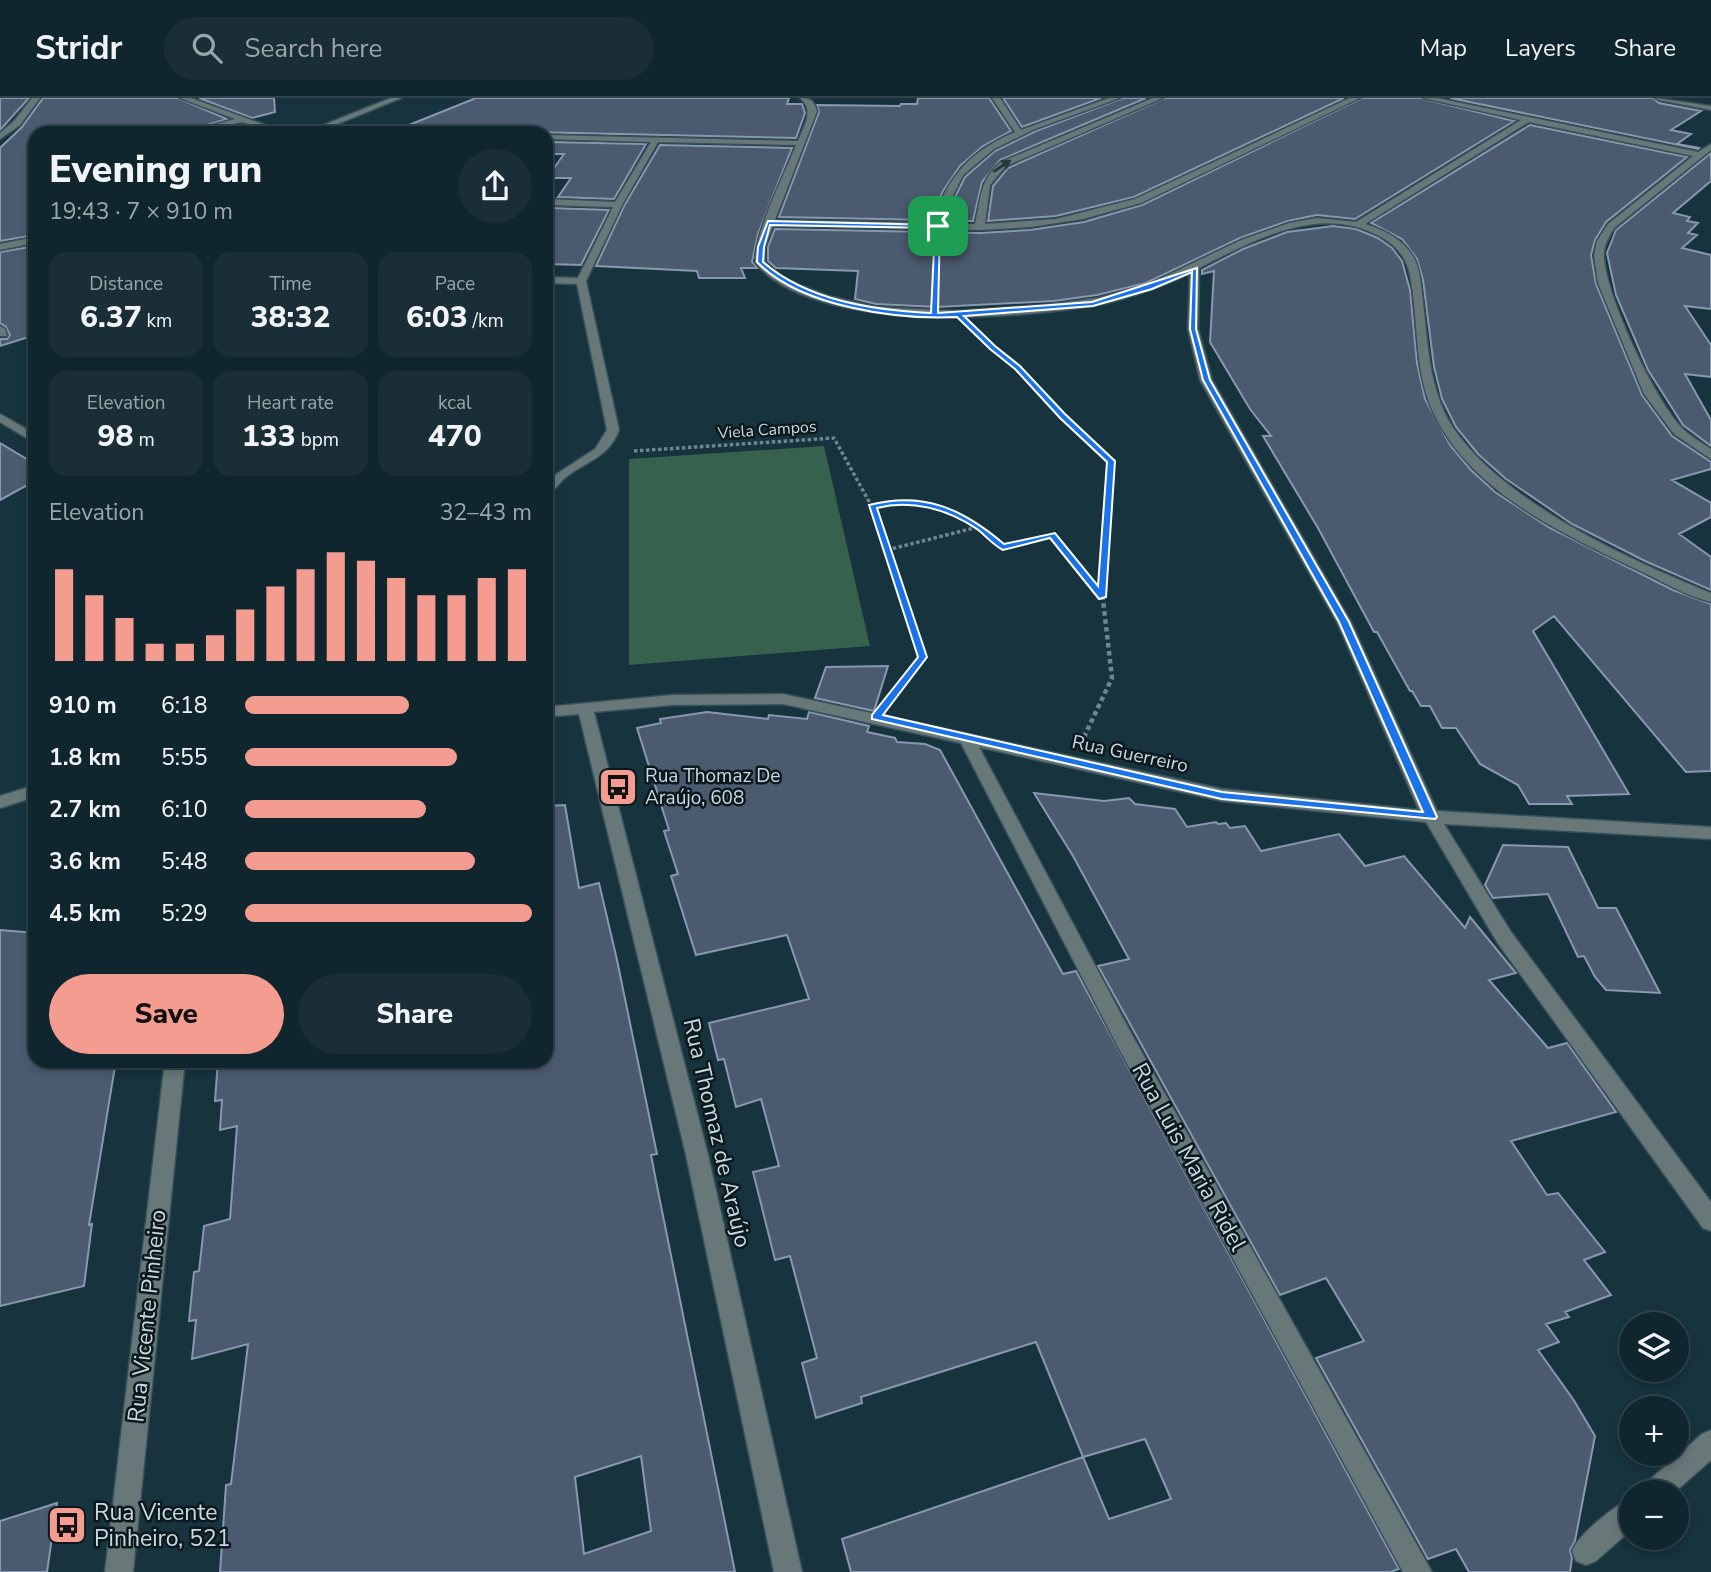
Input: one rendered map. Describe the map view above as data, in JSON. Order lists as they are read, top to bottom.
{
  "streets": {
    "street": [
      "Rua Guerreiro",
      "Rua Thomaz de Araújo",
      "Rua Luis Maria Ridel",
      "Rua Vicente Pinheiro"
    ],
    "path": ["Viela Campos"]
  },
  "crossings": [
    ["Viela Campos", "Rua Guerreiro"],
    ["Rua Guerreiro", "Rua Thomaz de Araújo"],
    ["Rua Guerreiro", "Rua Luis Maria Ridel"]
  ],
  "places": {
    "bus stop": ["Rua Thomaz De Araújo, 608", "Rua Vicente Pinheiro, 521"]
  },
  "page": {
    "header": "Stridr",
    "search": "Search here",
    "nav": ["Map", "Layers", "Share"],
    "heading": ["Evening run", "19:43 · 7 × 910 m"],
    "stats": [
      ["Distance", "6.37 km"],
      ["Time", "38:32"],
      ["Pace", "6:03 /km"],
      ["Elevation", "98 m"],
      ["Heart rate", "133 bpm"],
      ["kcal", "470"]
    ],
    "chart": ["Elevation", "32–43 m"],
    "list": [
      {
        "name": "910 m",
        "note": "6:18"
      },
      {
        "name": "1.8 km",
        "note": "5:55"
      },
      {
        "name": "2.7 km",
        "note": "6:10"
      },
      {
        "name": "3.6 km",
        "note": "5:48"
      },
      {
        "name": "4.5 km",
        "note": "5:29"
      }
    ],
    "buttons": ["Save", "Share"],
    "map_buttons": ["+", "−"]
  }
}
